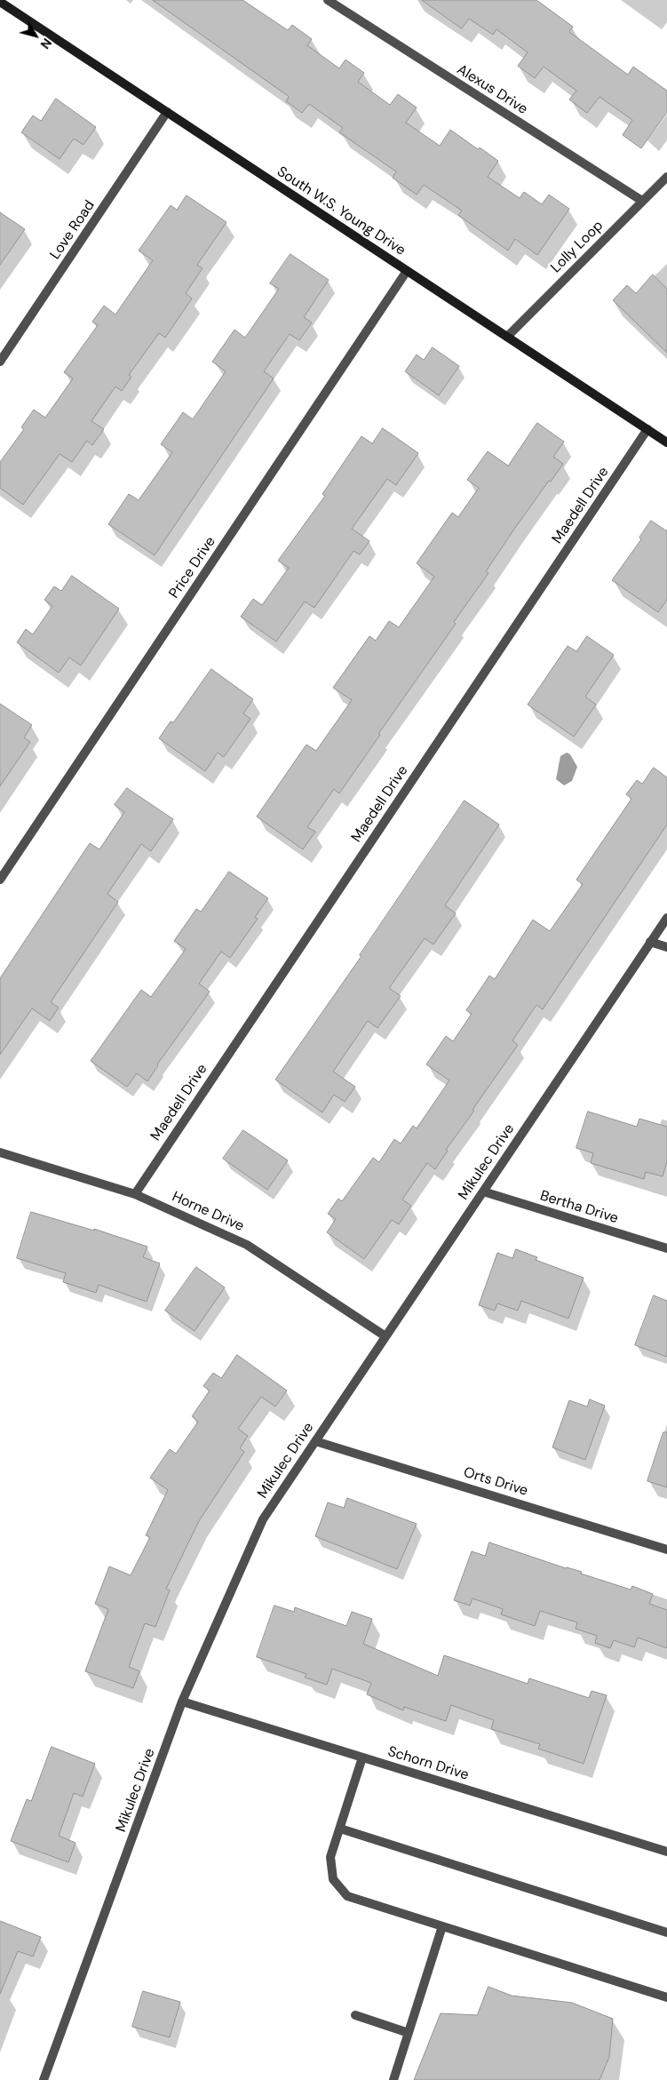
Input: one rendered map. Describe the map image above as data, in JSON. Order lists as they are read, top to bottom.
{
  "streets": {
    "main road": ["South W.S. Young Drive"],
    "street": [
      "Alexus Drive",
      "Love Road",
      "Lolly Loop",
      "Maedell Drive",
      "Price Drive",
      "Mikulec Drive",
      "Bertha Drive",
      "Horne Drive",
      "Orts Drive",
      "Schorn Drive"
    ]
  },
  "crossings": [
    ["Alexus Drive", "Lolly Loop"],
    ["South W.S. Young Drive", "Love Road"],
    ["South W.S. Young Drive", "Lolly Loop"],
    ["South W.S. Young Drive", "Maedell Drive"],
    ["South W.S. Young Drive", "Price Drive"],
    ["Maedell Drive", "Horne Drive"],
    ["Mikulec Drive", "Bertha Drive"],
    ["Mikulec Drive", "Horne Drive"],
    ["Mikulec Drive", "Orts Drive"],
    ["Mikulec Drive", "Schorn Drive"]
  ],
  "north": "bottom right"
}
